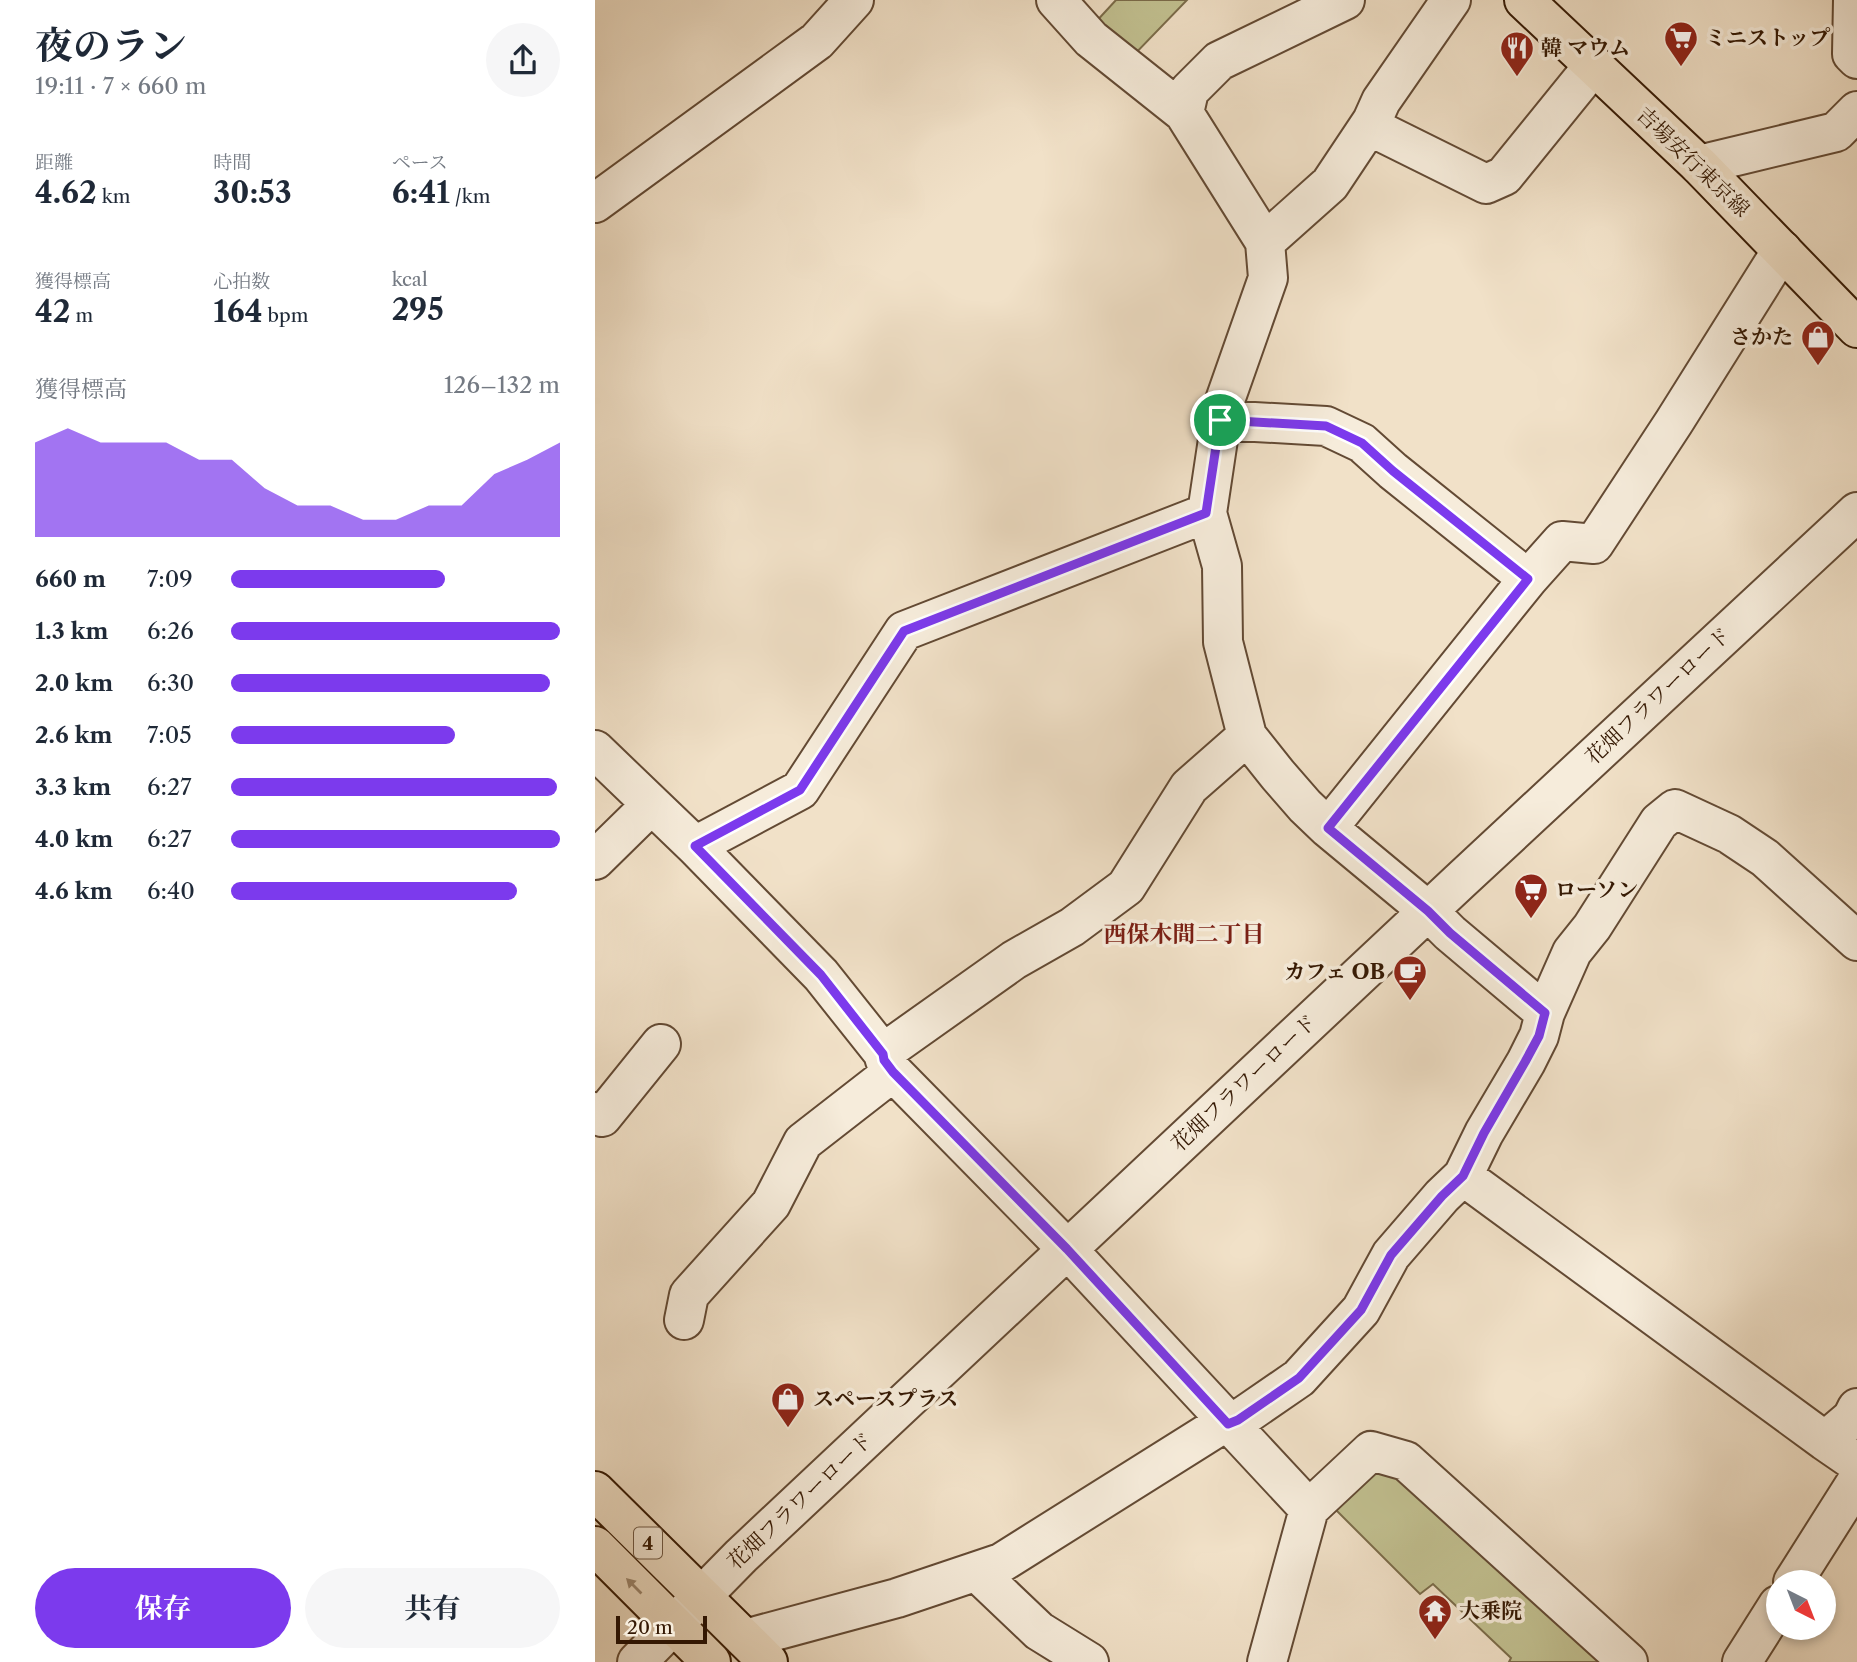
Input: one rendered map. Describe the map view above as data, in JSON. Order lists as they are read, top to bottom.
{
  "streets": {
    "main road": ["吉場安行東京線", "4"],
    "street": ["花畑フラワーロード"]
  },
  "crossings": [
    ["花畑フラワーロード", "4"]
  ],
  "districts": ["西保木間二丁目"],
  "places": {
    "supermarket": ["ミニストップ", "ローソン"],
    "restaurant": ["韓 マウム"],
    "shop": ["さかた", "スペースプラス"],
    "cafe": ["カフェ OB"],
    "temple": ["大乗院"]
  },
  "scale_bar": "20 m",
  "north": "bottom right",
  "page": {
    "heading": ["夜のラン", "19:11 · 7 × 660 m"],
    "stats": [
      ["距離", "4.62 km"],
      ["時間", "30:53"],
      ["ペース", "6:41 /km"],
      ["獲得標高", "42 m"],
      ["心拍数", "164 bpm"],
      ["kcal", "295"]
    ],
    "chart": ["獲得標高", "126–132 m"],
    "list": [
      {
        "name": "660 m",
        "note": "7:09"
      },
      {
        "name": "1.3 km",
        "note": "6:26"
      },
      {
        "name": "2.0 km",
        "note": "6:30"
      },
      {
        "name": "2.6 km",
        "note": "7:05"
      },
      {
        "name": "3.3 km",
        "note": "6:27"
      },
      {
        "name": "4.0 km",
        "note": "6:27"
      },
      {
        "name": "4.6 km",
        "note": "6:40"
      }
    ],
    "buttons": ["保存", "共有"],
    "scale": "20 m"
  }
}
